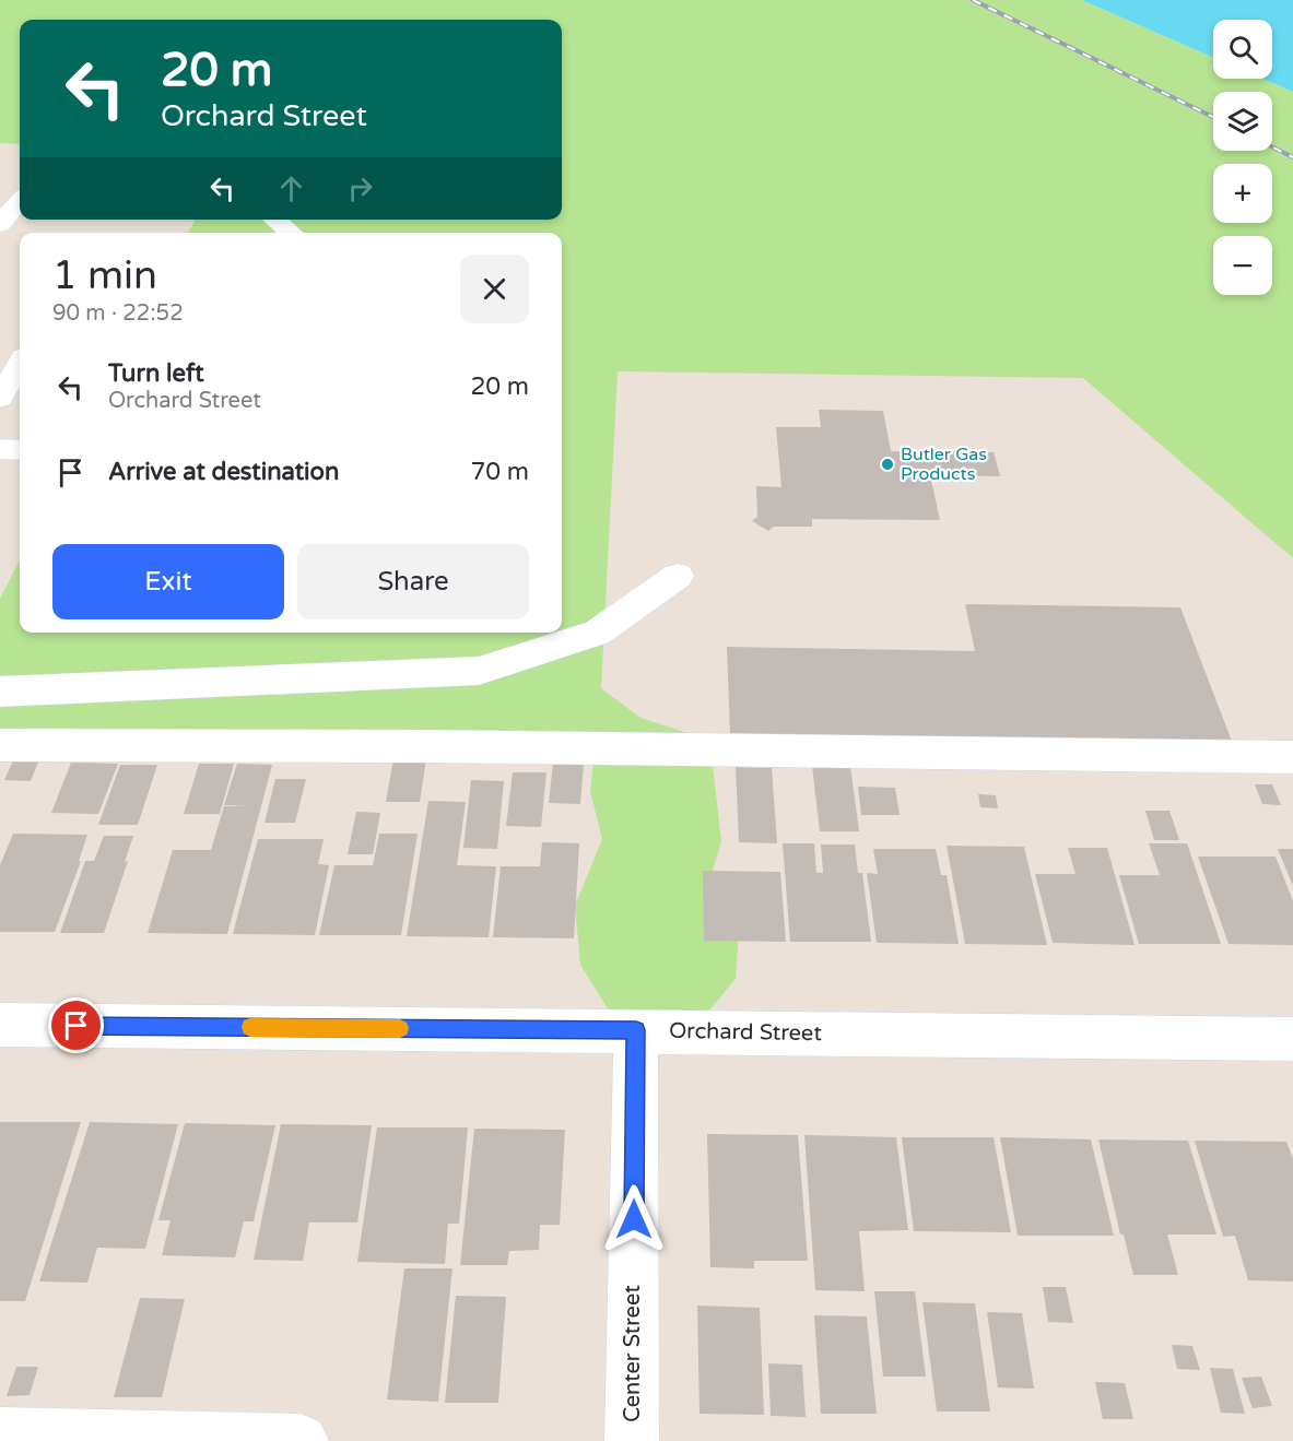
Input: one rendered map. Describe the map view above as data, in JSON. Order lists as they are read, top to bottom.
{
  "streets": {
    "street": ["Orchard Street", "Center Street"]
  },
  "crossings": [
    ["Orchard Street", "Center Street"]
  ],
  "places": ["Butler Gas Products"],
  "page": {
    "map_buttons": ["+", "−"],
    "turn": ["20 m", "Orchard Street"],
    "heading": ["1 min", "90 m · 22:52"],
    "list": [
      {
        "name": "Turn left",
        "note": "Orchard Street",
        "value": "20 m"
      },
      {
        "name": "Arrive at destination",
        "value": "70 m"
      }
    ],
    "buttons": ["Exit", "Share"]
  }
}
